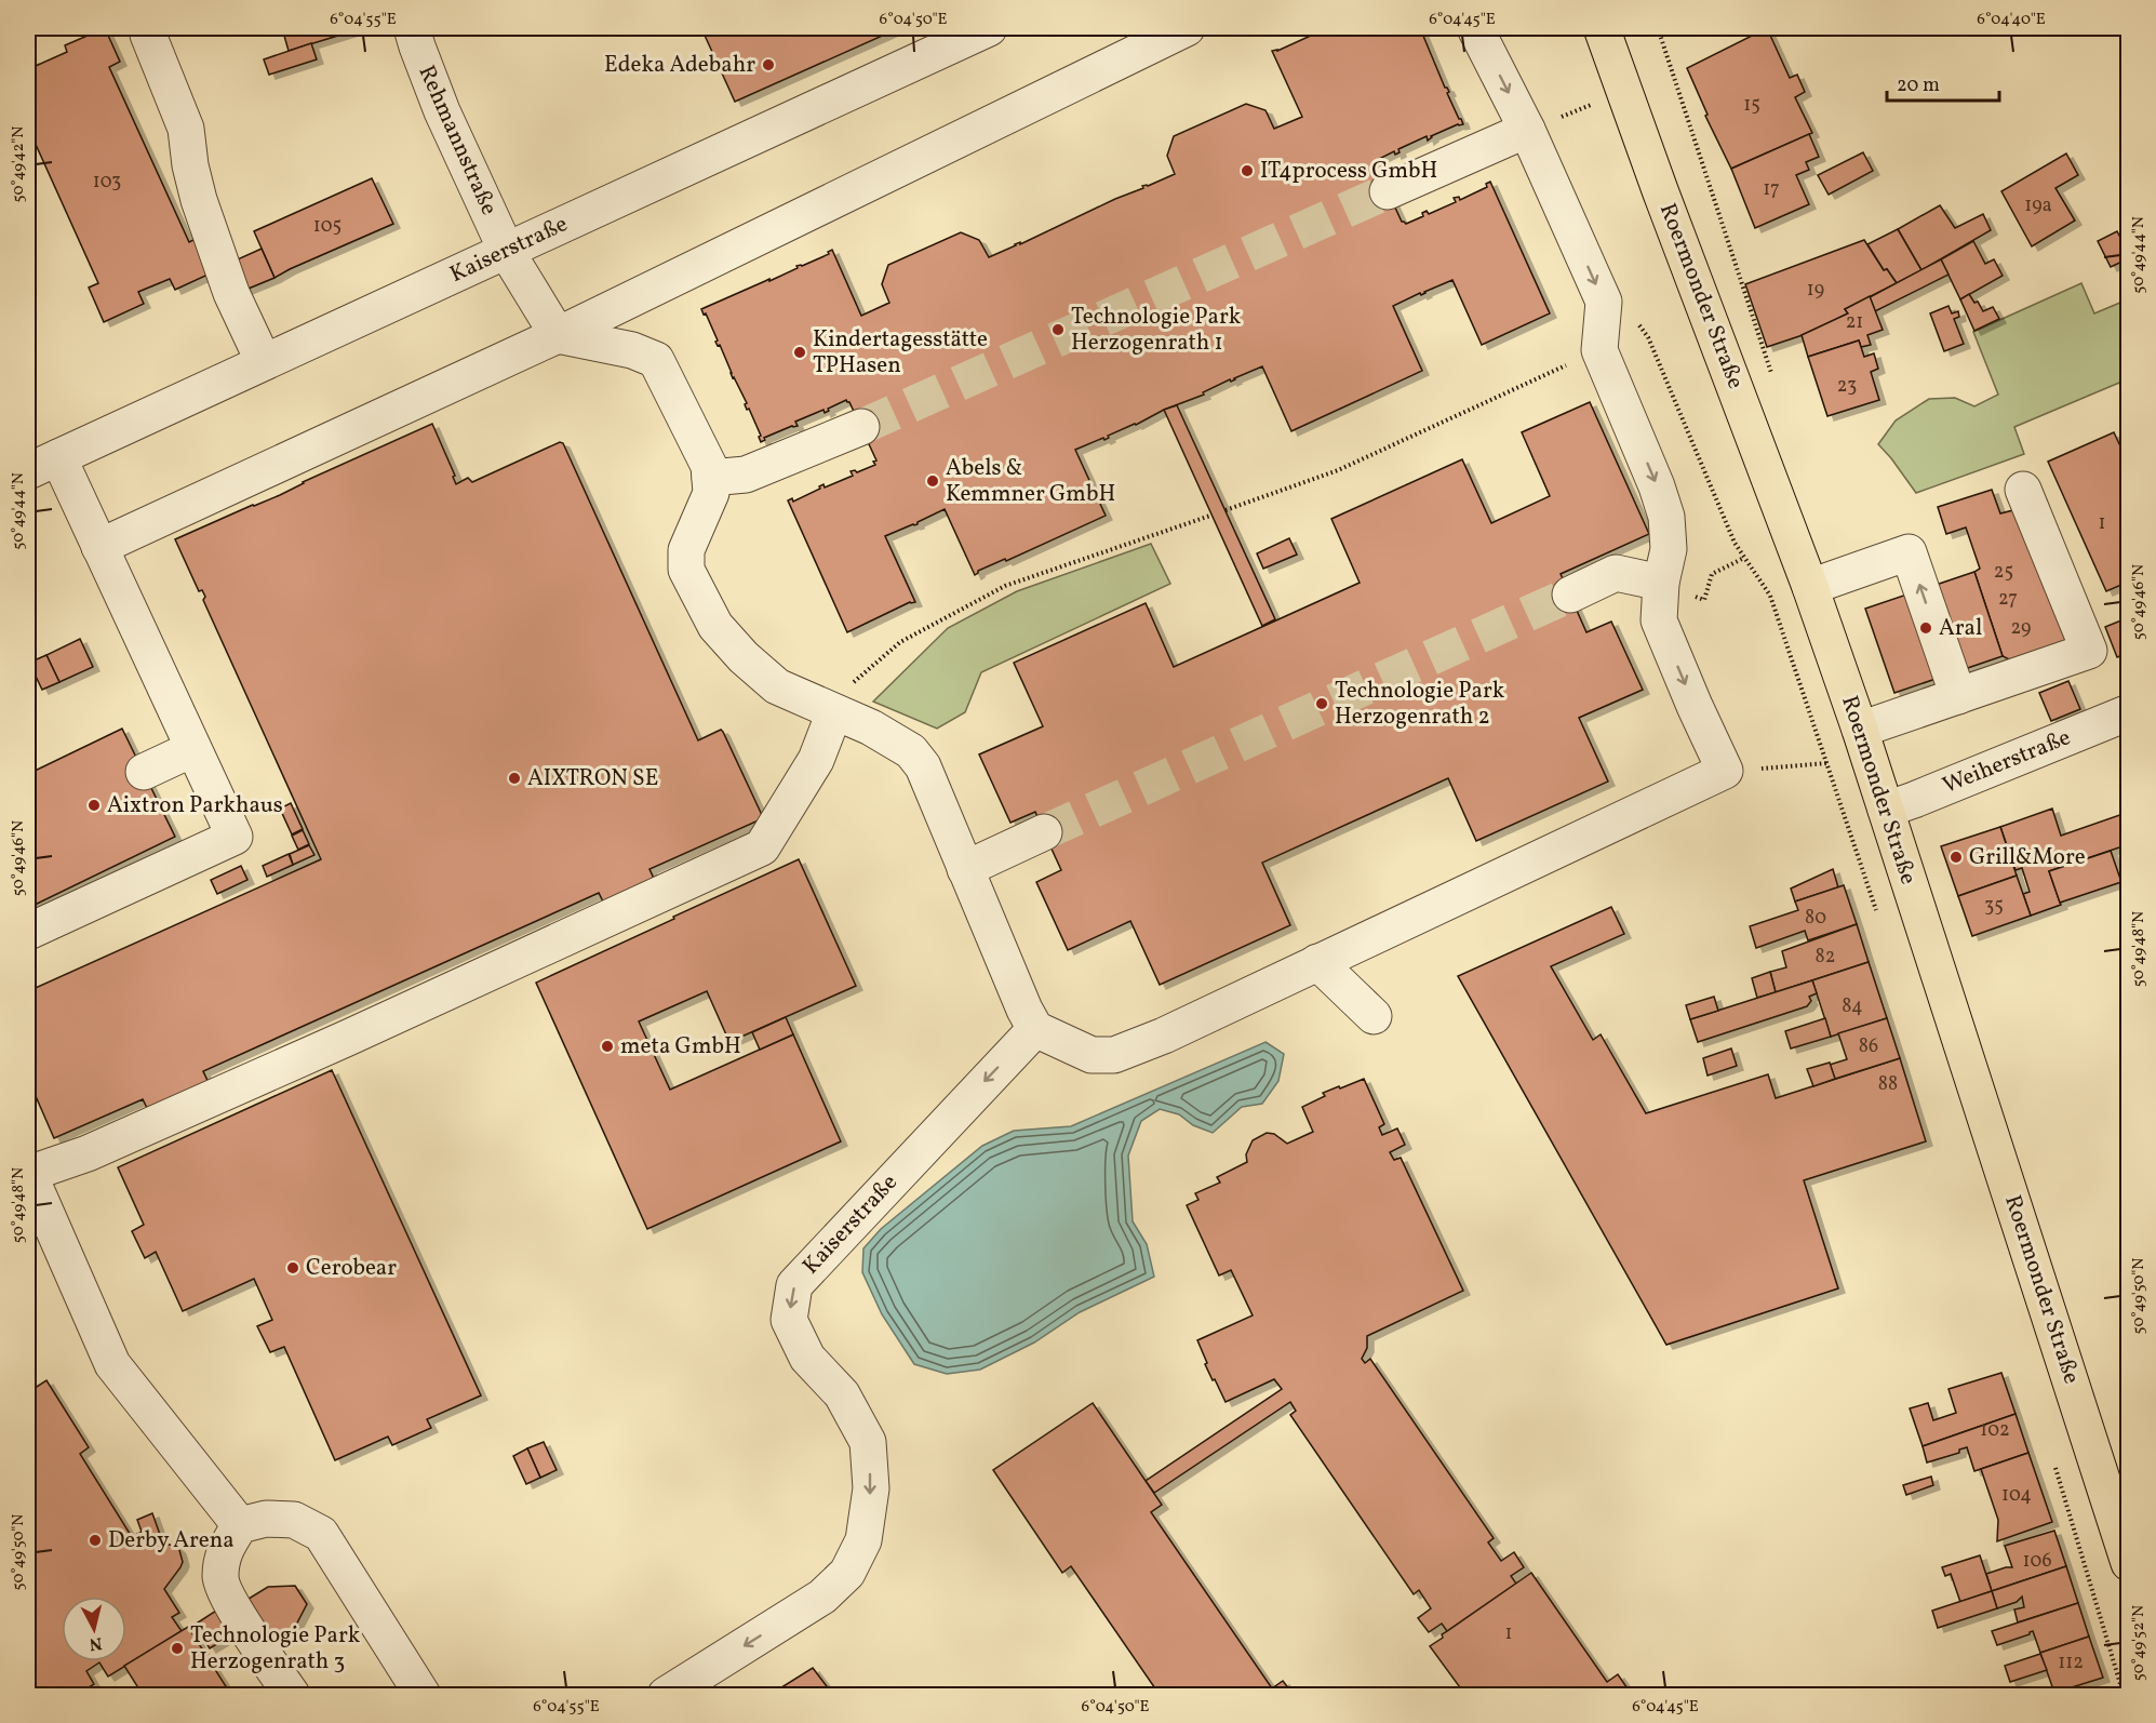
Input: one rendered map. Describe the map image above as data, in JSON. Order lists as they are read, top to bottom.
{
  "streets": {
    "main road": ["Roermonder Straße"],
    "street": ["Rehmannstraße", "Kaiserstraße", "Weiherstraße"]
  },
  "crossings": [
    ["Rehmannstraße", "Kaiserstraße"],
    ["Roermonder Straße", "Weiherstraße"]
  ],
  "one_way": ["Kaiserstraße"],
  "places": [
    "Edeka Adebahr",
    "IT4process GmbH",
    "Technologie Park Herzogenrath 1",
    "Kindertagesstätte TPHasen",
    "Abels & Kemmner GmbH",
    "Aral",
    "Technologie Park Herzogenrath 2",
    "AIXTRON SE",
    "Aixtron Parkhaus",
    "Grill&More",
    "meta GmbH",
    "Cerobear",
    "Derby Arena",
    "Technologie Park Herzogenrath 3"
  ],
  "house_numbers": [
    "15",
    "103",
    "17",
    "19a",
    "105",
    "19",
    "21",
    "23",
    "1",
    "25",
    "27",
    "29",
    "35",
    "80",
    "82",
    "84",
    "86",
    "88",
    "102",
    "104",
    "106",
    "1",
    "112"
  ],
  "scale_bar": "20 m",
  "north": "bottom",
  "coordinates": [
    "6°04'55\"E",
    "6°04'50\"E",
    "6°04'45\"E",
    "6°04'40\"E",
    "50°49'42\"N",
    "50°49'44\"N",
    "50°49'46\"N",
    "50°49'48\"N",
    "50°49'50\"N",
    "50°49'52\"N"
  ]
}
